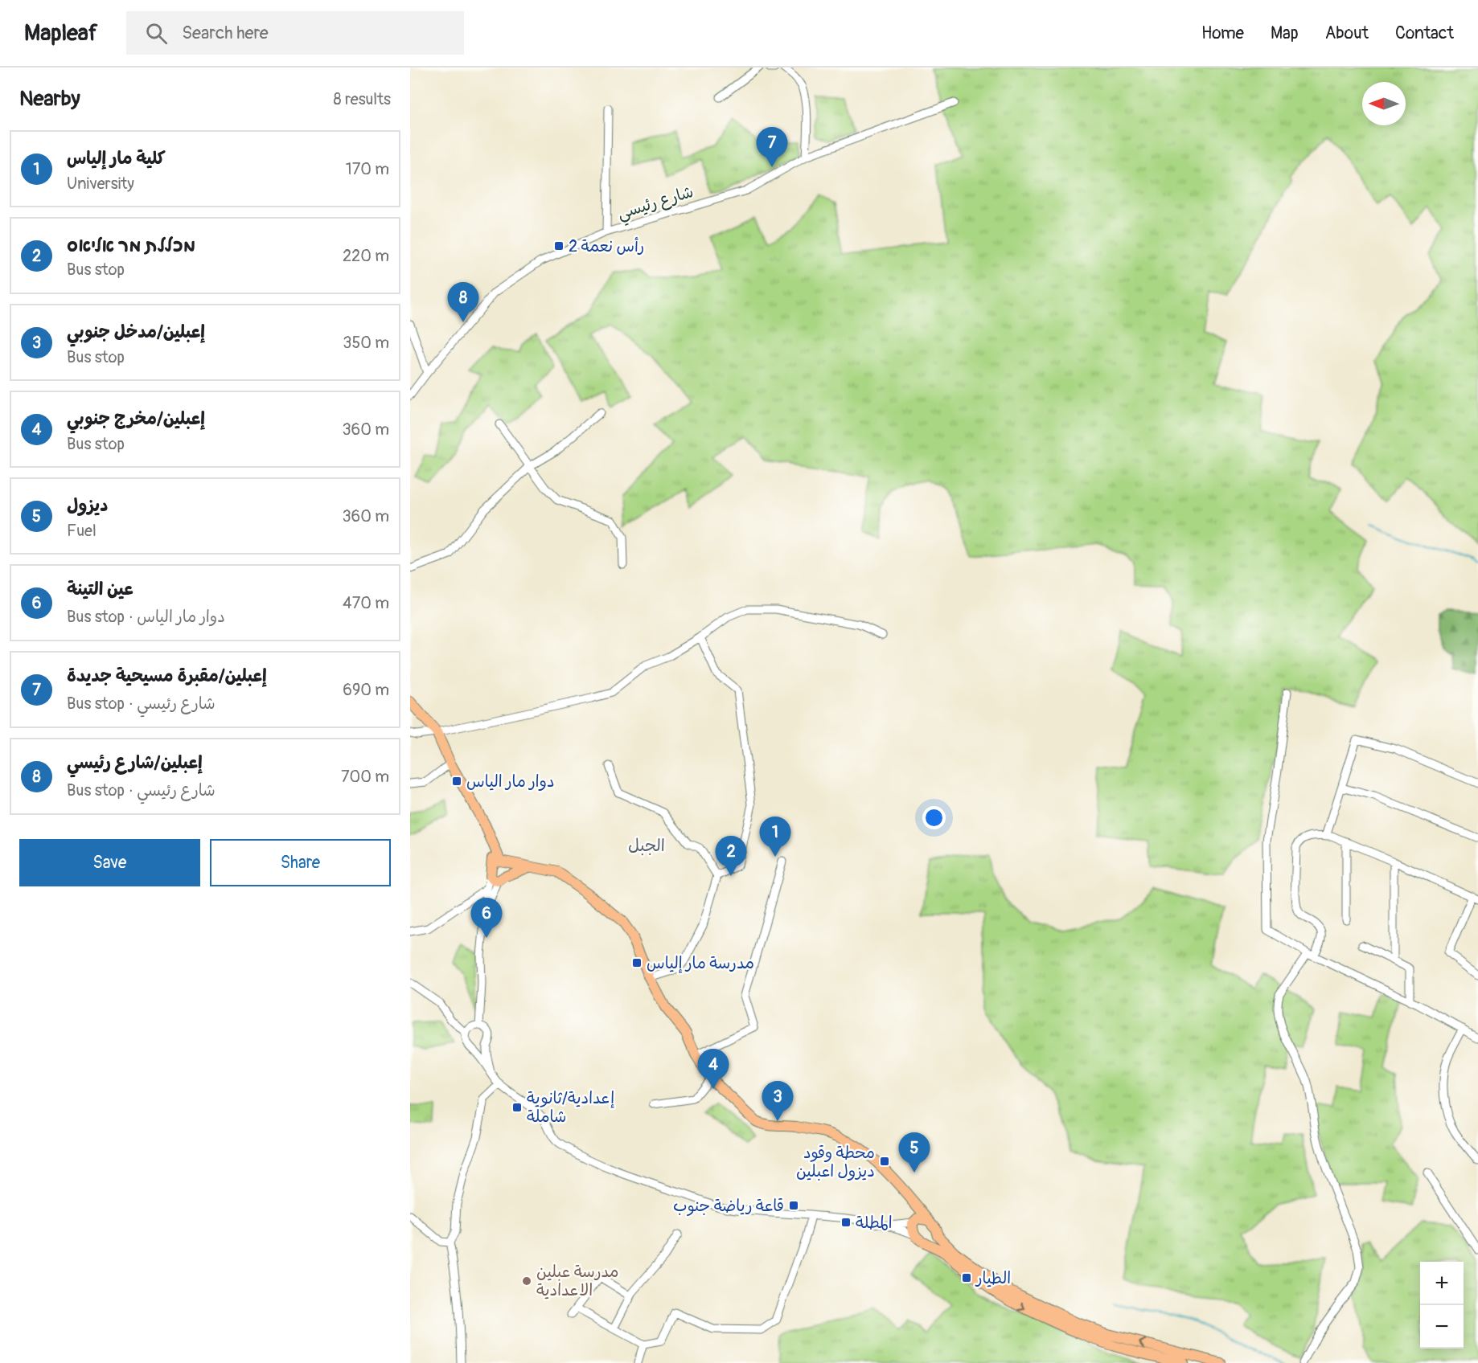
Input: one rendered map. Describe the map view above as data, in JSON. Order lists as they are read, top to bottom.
{
  "streets": {
    "street": ["شارع رئيسي"]
  },
  "districts": ["الجبل"],
  "places": {
    "transit": [
      "رأس نعمة 2",
      "دوار مار الياس",
      "مدرسة مار إلياس",
      "إعدادية/ثانوية شاملة",
      "محطة وقود ديزول اعبلين",
      "قاعة رياضة جنوب",
      "المطلة",
      "الطيار"
    ],
    "other": ["مدرسة عبلين الاعدادية"]
  },
  "north": "left",
  "page": {
    "header": "Mapleaf",
    "search": "Search here",
    "nav": [
      "Home",
      "Map",
      "About",
      "Contact"
    ],
    "heading": ["Nearby", "8 results"],
    "pins": [
      "7",
      "8",
      "1",
      "2",
      "6",
      "4",
      "3",
      "5"
    ],
    "list": [
      {
        "mark": "1",
        "name": "كلية مار إلياس",
        "note": "University",
        "value": "170 m"
      },
      {
        "mark": "2",
        "name": "מכללת מר אליאס",
        "note": "Bus stop",
        "value": "220 m"
      },
      {
        "mark": "3",
        "name": "إعبلين/مدخل جنوبي",
        "note": "Bus stop",
        "value": "350 m"
      },
      {
        "mark": "4",
        "name": "إعبلين/مخرج جنوبي",
        "note": "Bus stop",
        "value": "360 m"
      },
      {
        "mark": "5",
        "name": "ديزول",
        "note": "Fuel",
        "value": "360 m"
      },
      {
        "mark": "6",
        "name": "عين التينة",
        "note": "Bus stop · دوار مار الياس",
        "value": "470 m"
      },
      {
        "mark": "7",
        "name": "إعبلين/مقبرة مسيحية جديدة",
        "note": "Bus stop · شارع رئيسي",
        "value": "690 m"
      },
      {
        "mark": "8",
        "name": "إعبلين/شارع رئيسي",
        "note": "Bus stop · شارع رئيسي",
        "value": "700 m"
      }
    ],
    "buttons": ["Save", "Share"],
    "map_buttons": ["+", "−"]
  }
}
